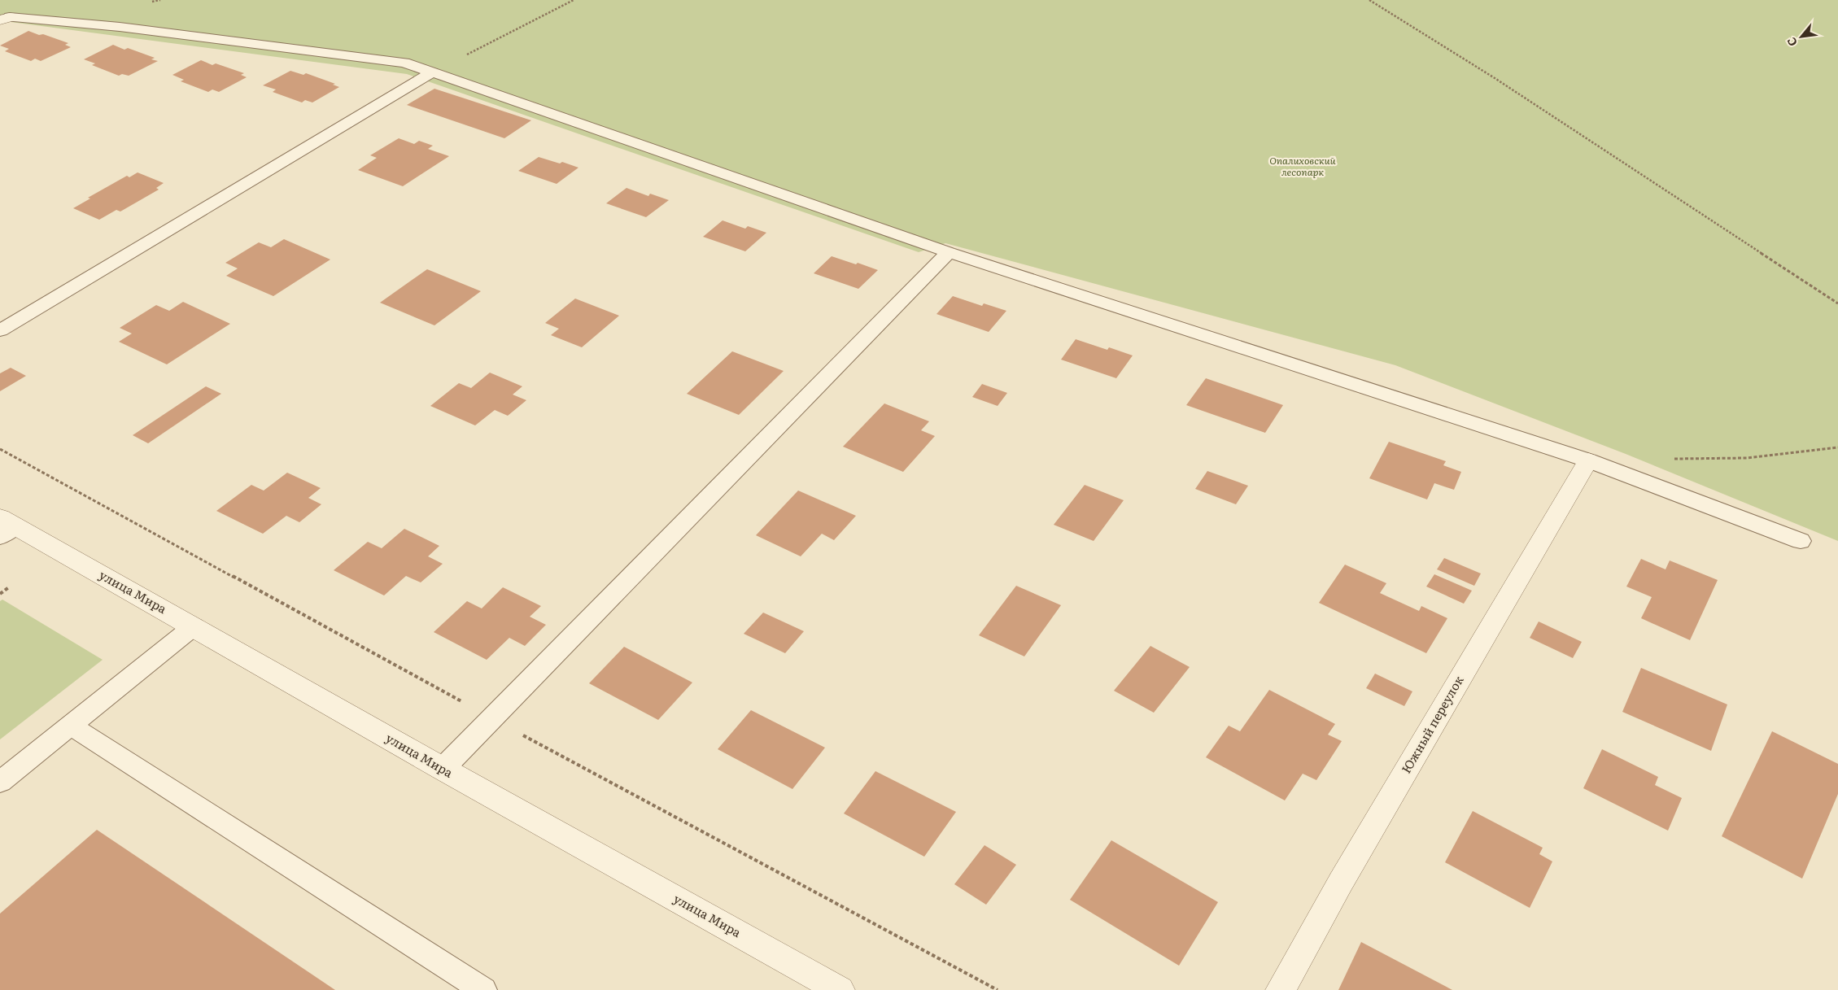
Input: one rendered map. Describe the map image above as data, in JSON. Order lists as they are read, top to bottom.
{
  "streets": {
    "street": ["улица Мира", "Южный переулок"]
  },
  "parks": ["Опалиховский лесопарк"],
  "north": "bottom left"
}
